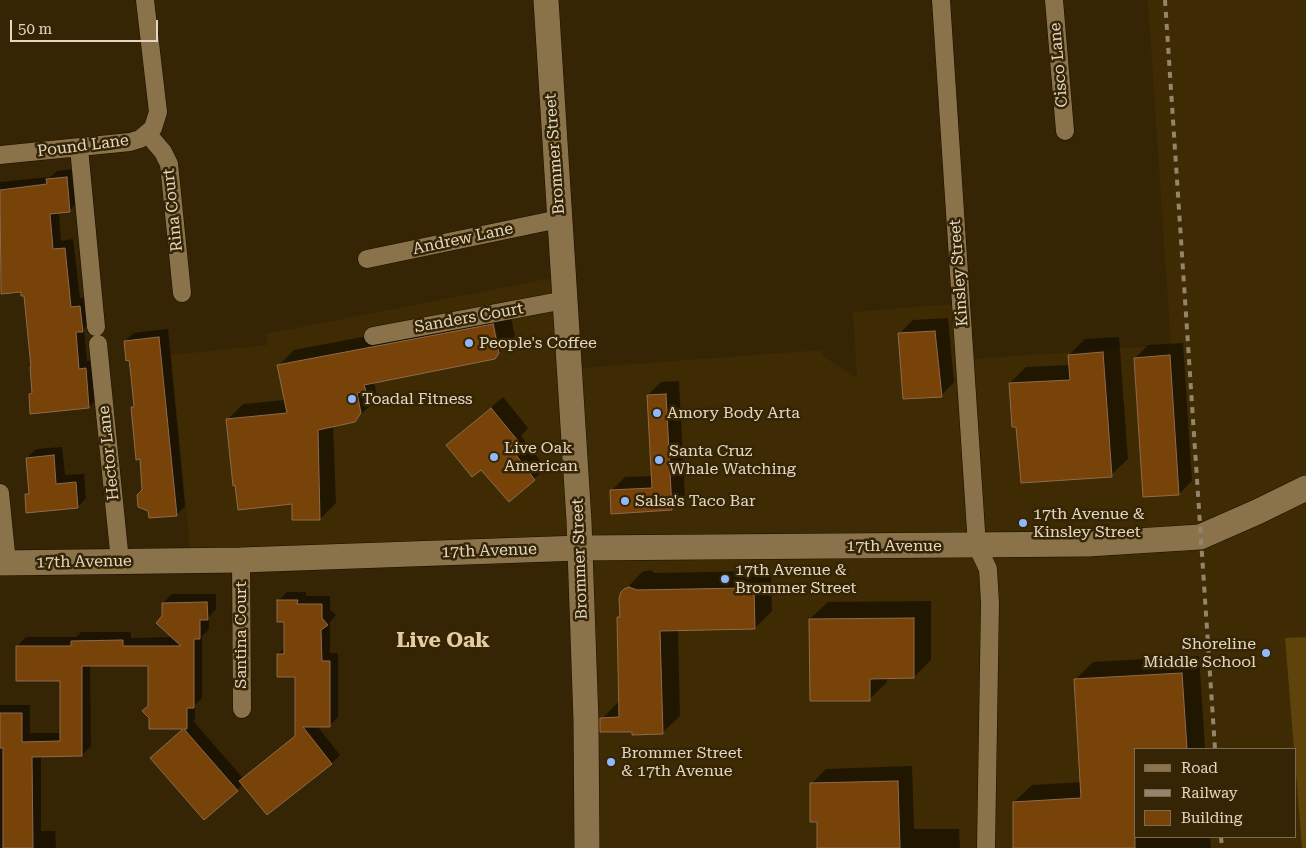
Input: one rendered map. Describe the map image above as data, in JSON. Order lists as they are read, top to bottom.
{
  "streets": {
    "main road": ["Brommer Street", "17th Avenue"],
    "street": [
      "Cisco Lane",
      "Pound Lane",
      "Rina Court",
      "Andrew Lane",
      "Kinsley Street",
      "Sanders Court",
      "Hector Lane",
      "Santina Court"
    ]
  },
  "crossings": [
    ["Pound Lane", "Rina Court"],
    ["Pound Lane", "Hector Lane"],
    ["Brommer Street", "Andrew Lane"],
    ["Brommer Street", "Sanders Court"],
    ["Brommer Street", "17th Avenue"],
    ["Kinsley Street", "17th Avenue"],
    ["Hector Lane", "17th Avenue"],
    ["17th Avenue", "Santina Court"]
  ],
  "districts": ["Live Oak"],
  "places": [
    "People's Coffee",
    "Toadal Fitness",
    "Amory Body Arta",
    "Live Oak American",
    "Santa Cruz Whale Watching",
    "Salsa's Taco Bar",
    "17th Avenue & Kinsley Street",
    "17th Avenue & Brommer Street",
    "Shoreline Middle School",
    "Brommer Street & 17th Avenue"
  ],
  "legend": ["Road", "Railway", "Building"],
  "scale_bar": "50 m"
}
